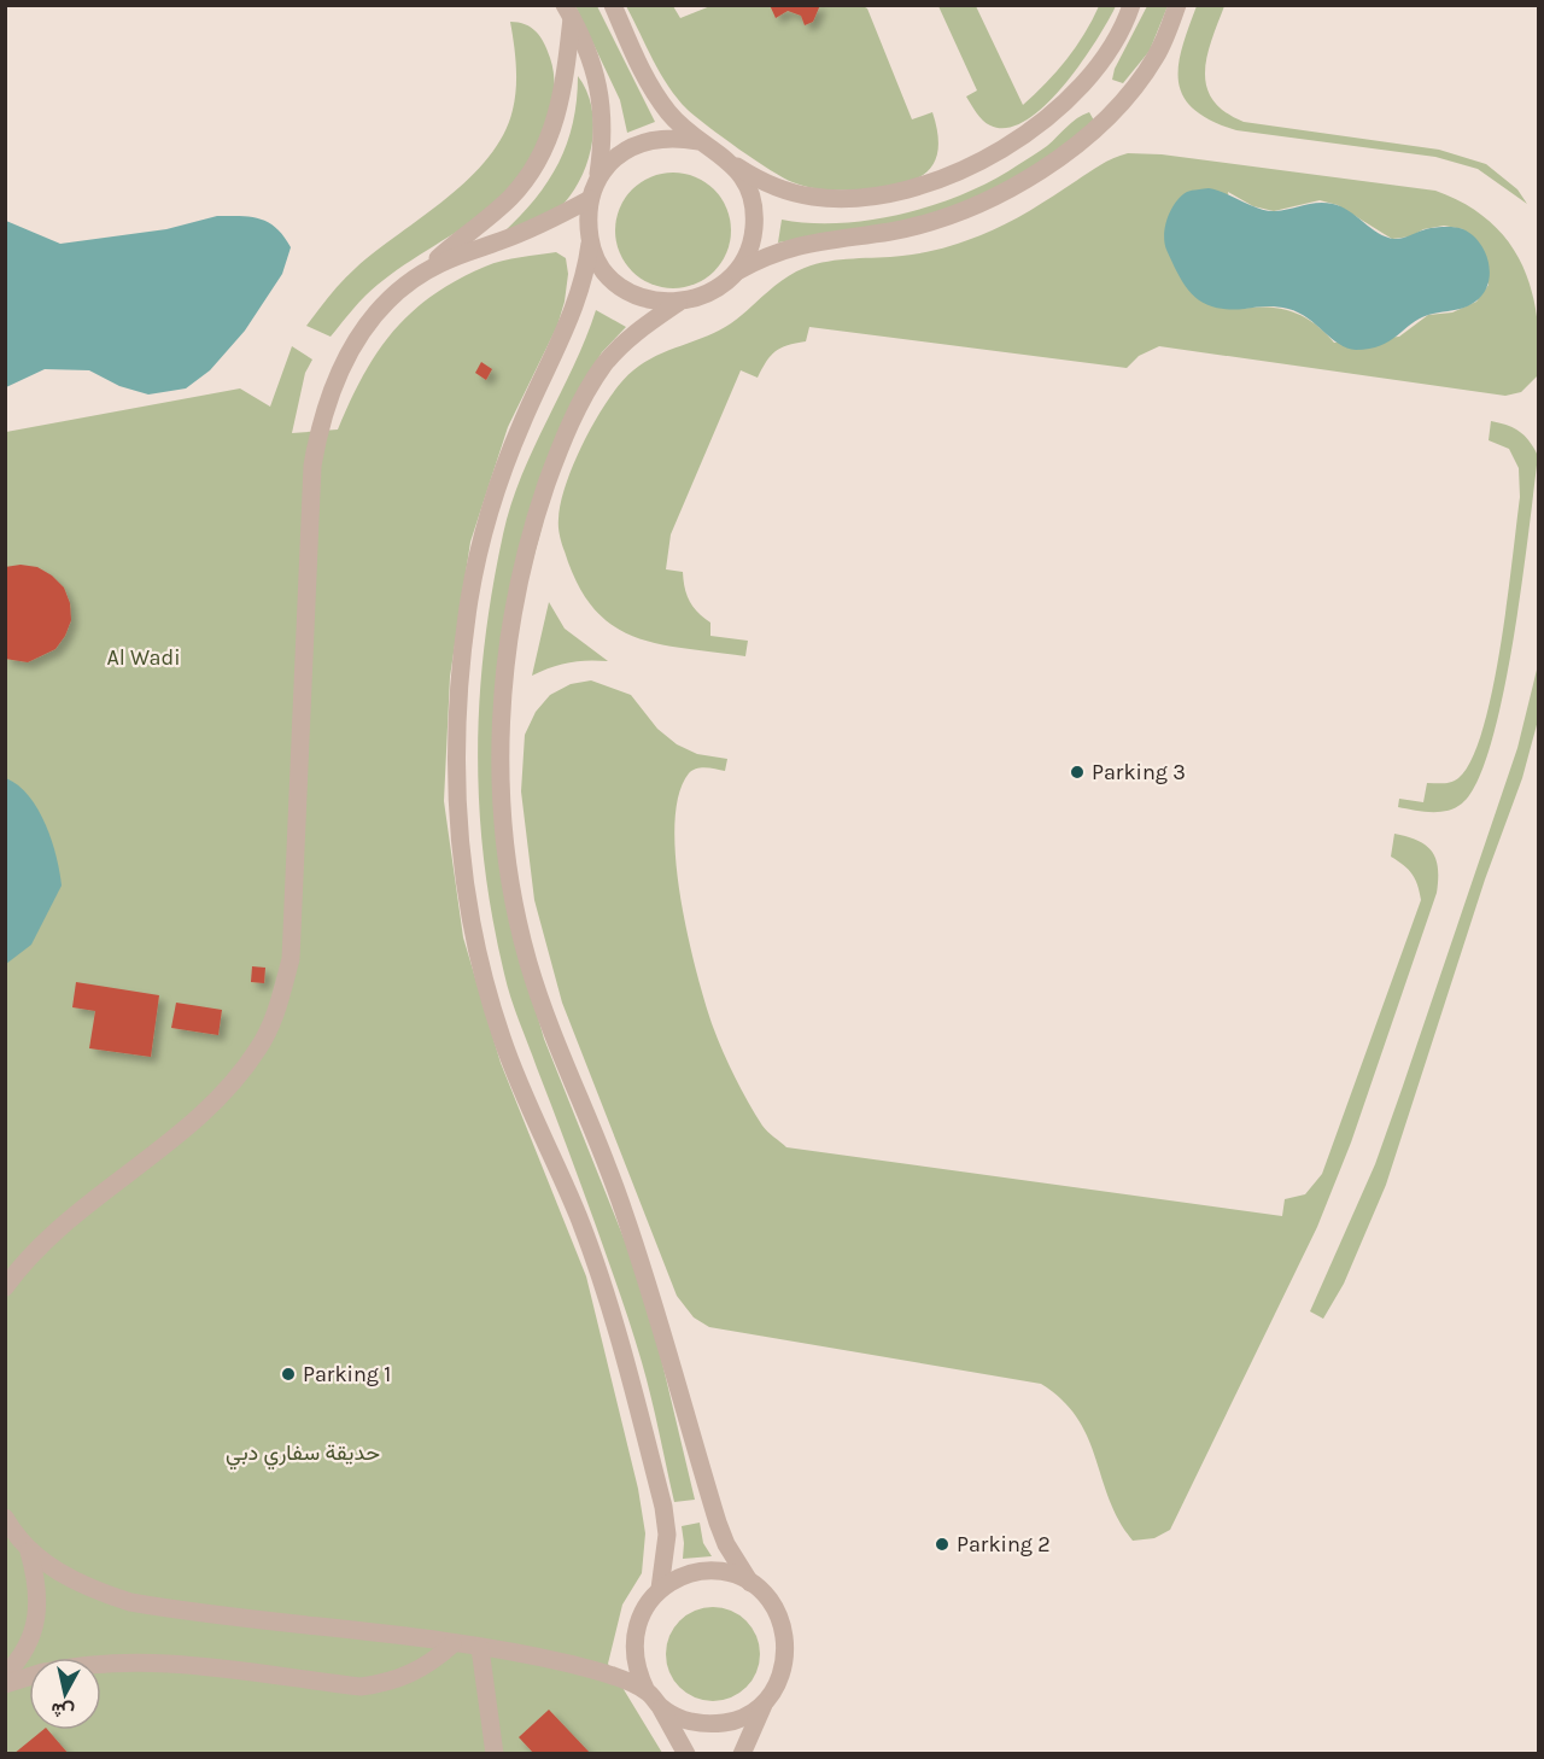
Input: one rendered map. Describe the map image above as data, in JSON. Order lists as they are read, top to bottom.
{
  "parks": ["Al Wadi", "حديقة سفاري دبي"],
  "places": ["Parking 3", "Parking 1", "Parking 2"],
  "north": "bottom"
}
